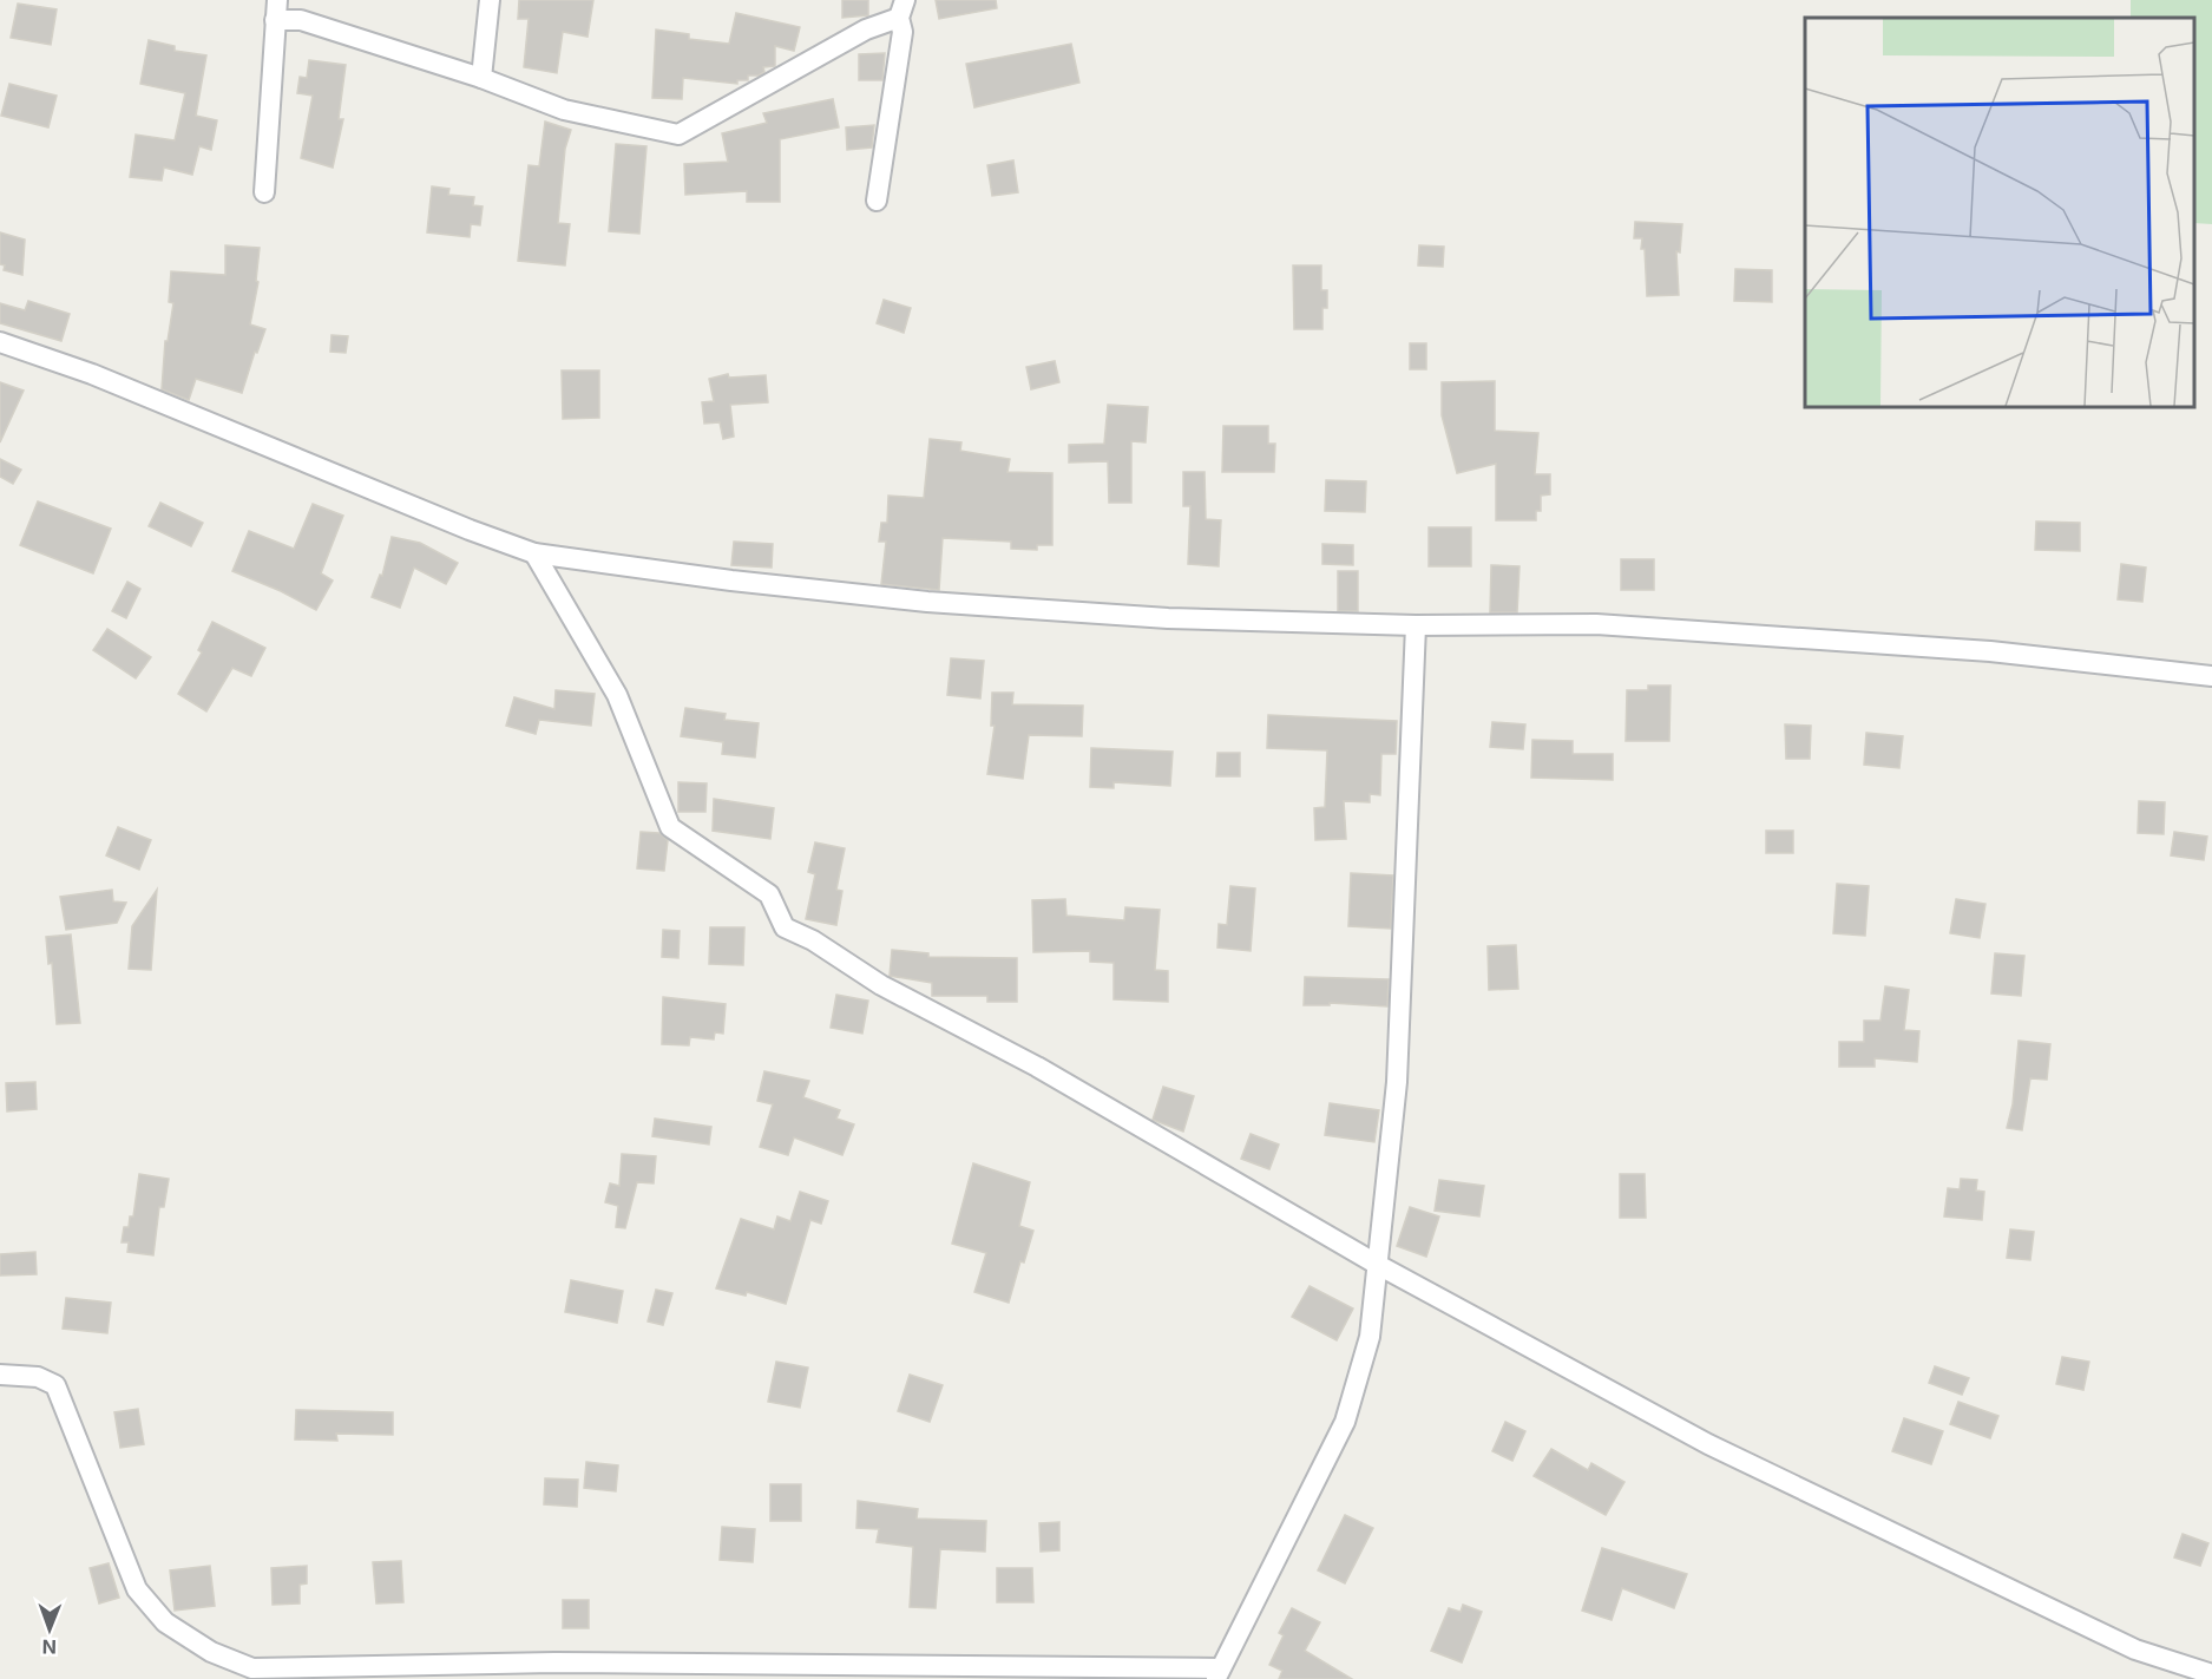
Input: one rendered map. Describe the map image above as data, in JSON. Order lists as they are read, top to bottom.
{
  "north": "bottom"
}
